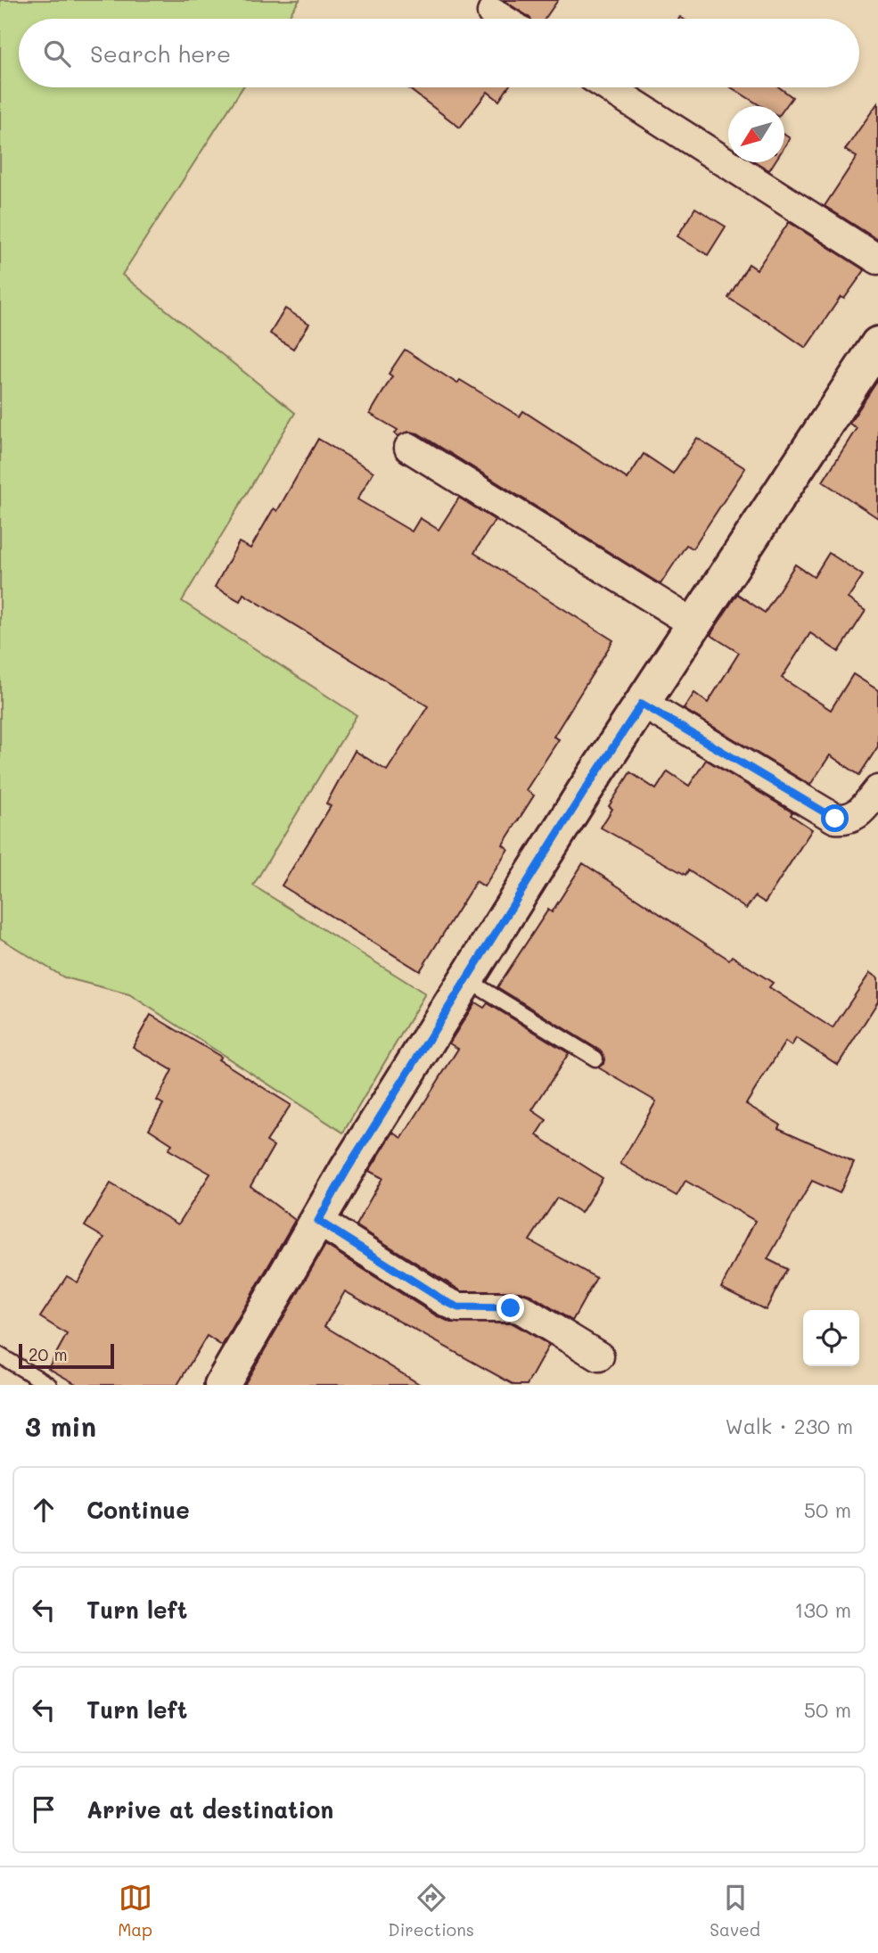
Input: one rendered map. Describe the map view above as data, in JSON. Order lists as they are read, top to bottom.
{
  "scale_bar": "20 m",
  "north": "bottom left",
  "page": {
    "search": "Search here",
    "scale": "20 m",
    "heading": ["3 min", "Walk · 230 m"],
    "list": [
      ["Continue", "50 m"],
      ["Turn left", "130 m"],
      ["Turn left", "50 m"],
      "Arrive at destination"
    ],
    "nav": ["Map", "Directions", "Saved"]
  }
}
